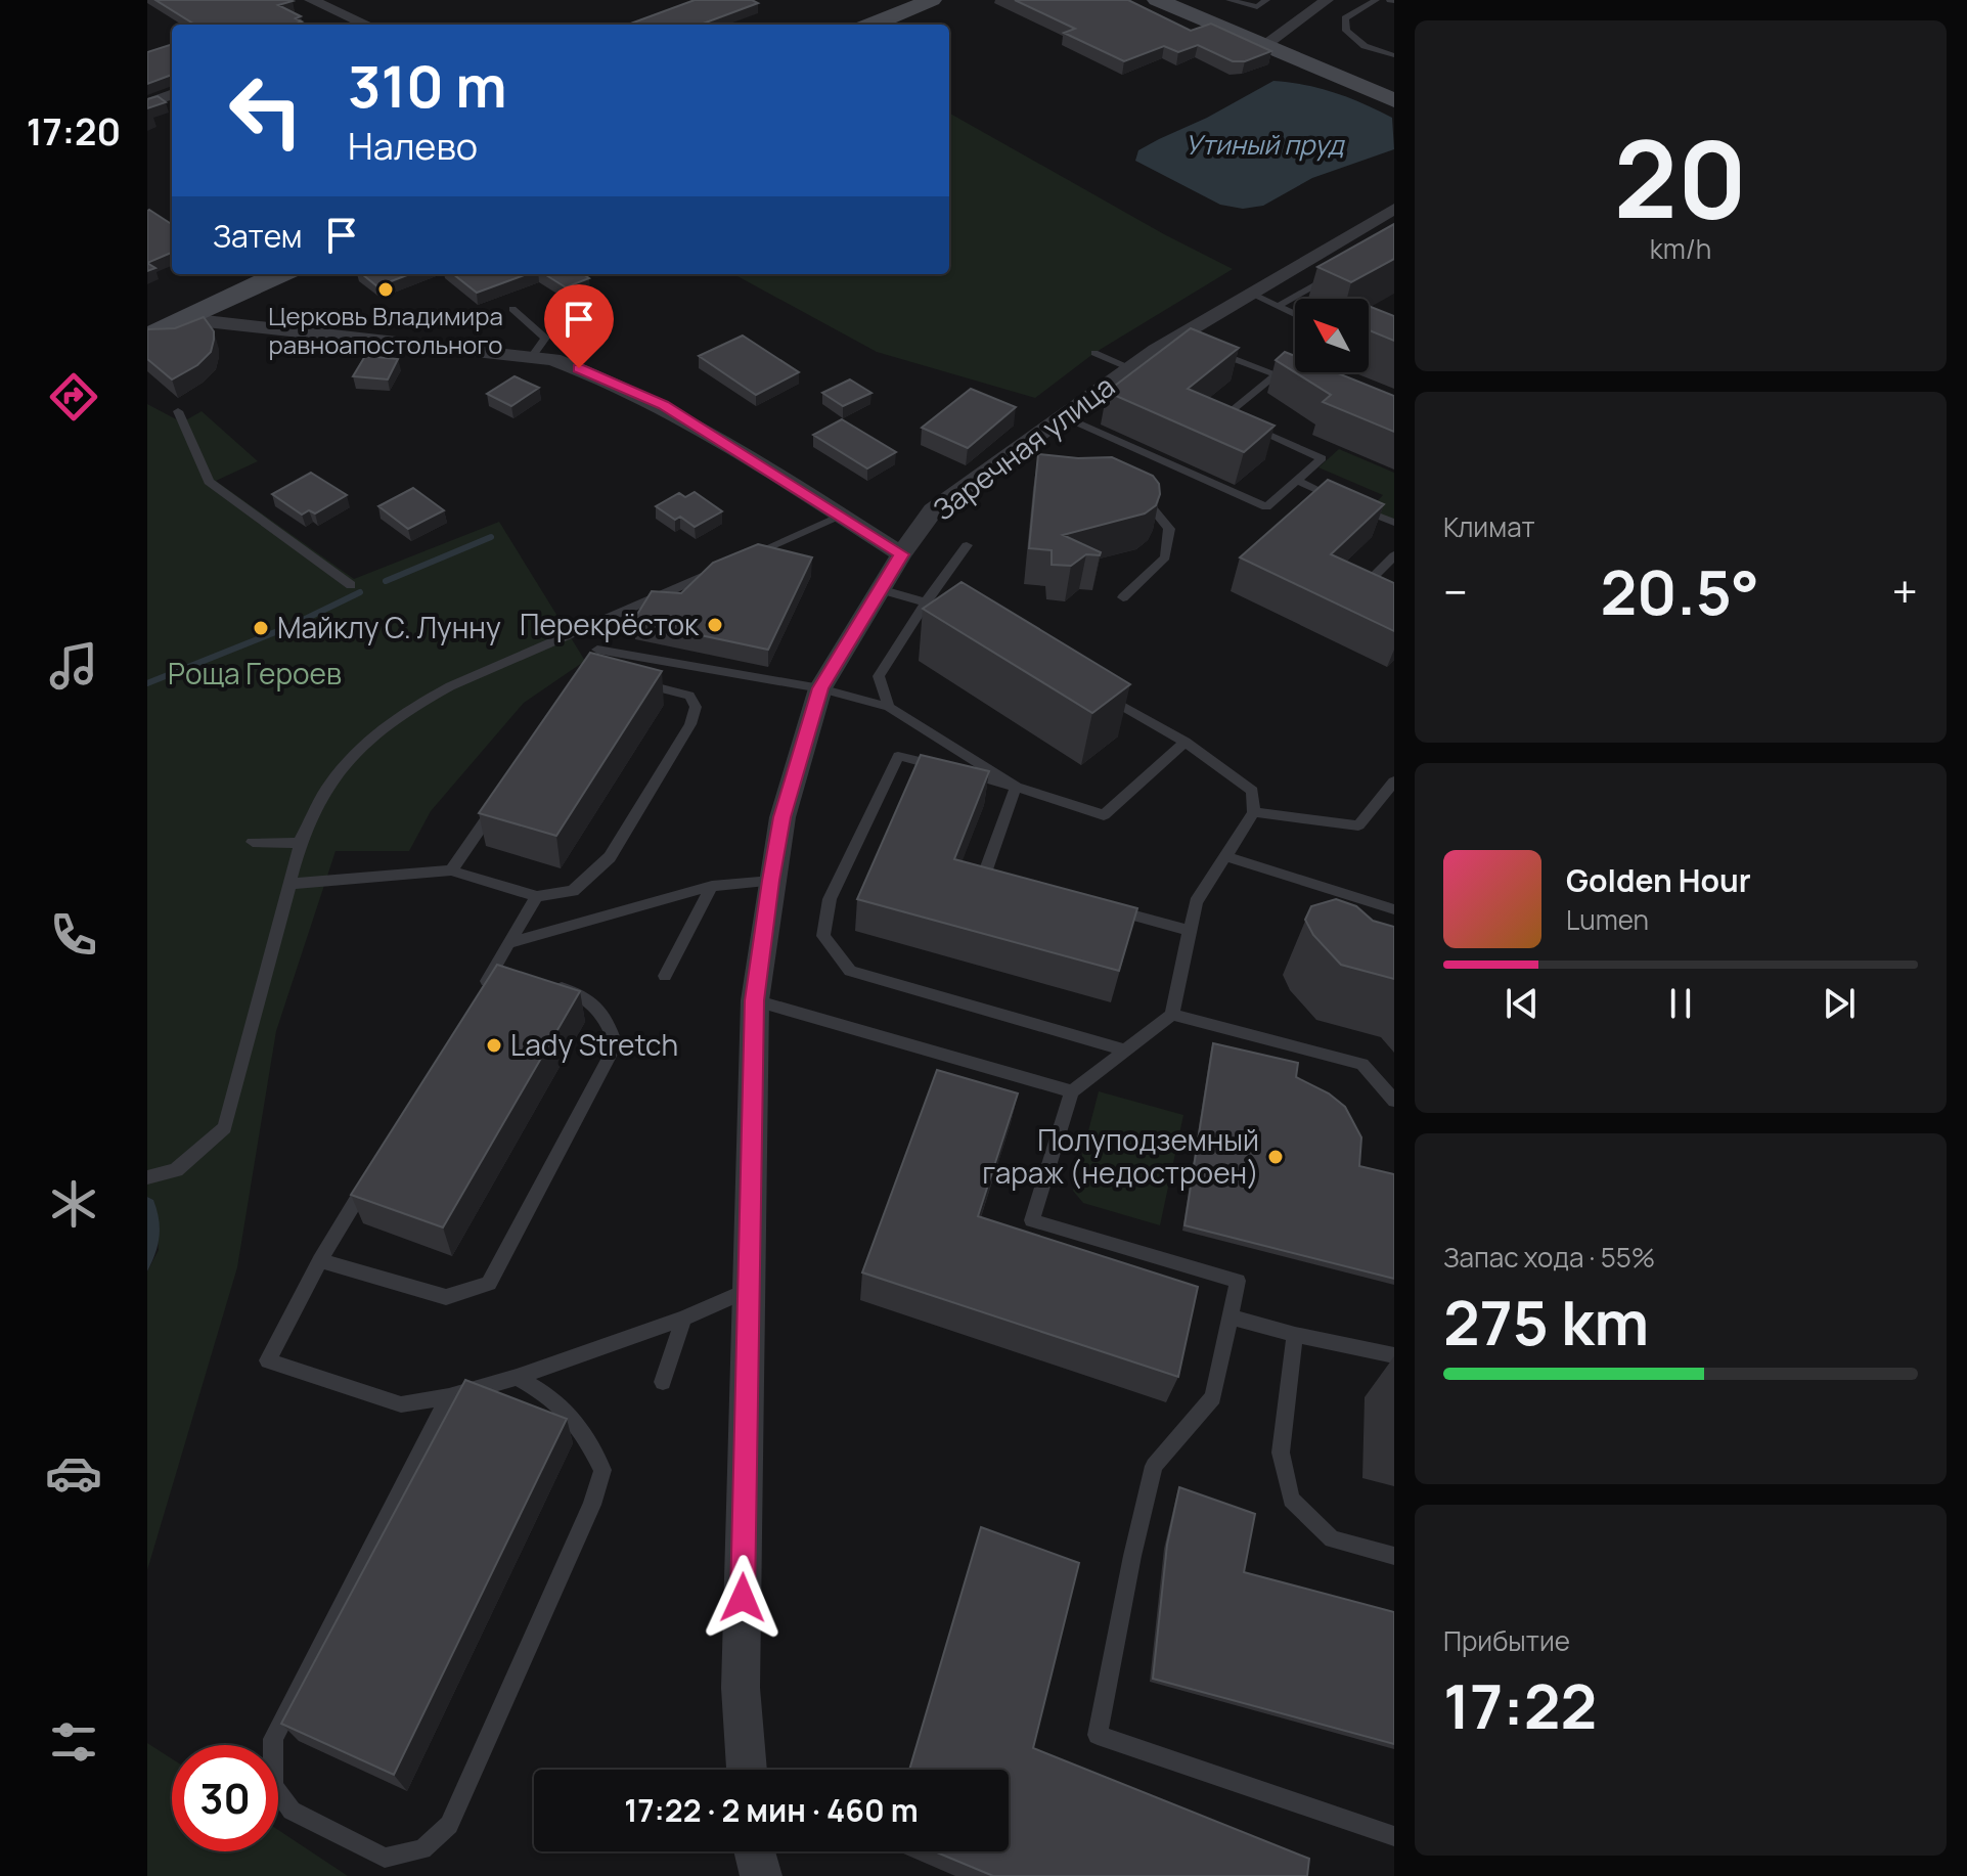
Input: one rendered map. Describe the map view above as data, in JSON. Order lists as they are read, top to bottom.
{
  "streets": {
    "street": ["Заречная улица"]
  },
  "water": ["Утиный пруд"],
  "parks": ["Роща Героев"],
  "places": [
    "Церковь Владимира равноапостольного",
    "Перекрёсток",
    "Майклу С. Лунну",
    "Lady Stretch",
    "Полуподземный гараж (недостроен)"
  ],
  "north": "top left",
  "page": {
    "tabs": "17:20",
    "tile": [
      ["20", "km/h"],
      "Климат",
      ["Запас хода · 55%", "275 km"],
      ["Прибытие", "17:22"]
    ],
    "turn": ["310 m", "Налево"],
    "then": "Затем",
    "heat": ["−", "20.5°", "+"],
    "song": ["Golden Hour", "Lumen"],
    "limit": "30",
    "trip": "17:22 · 2 мин · 460 m"
  }
}
